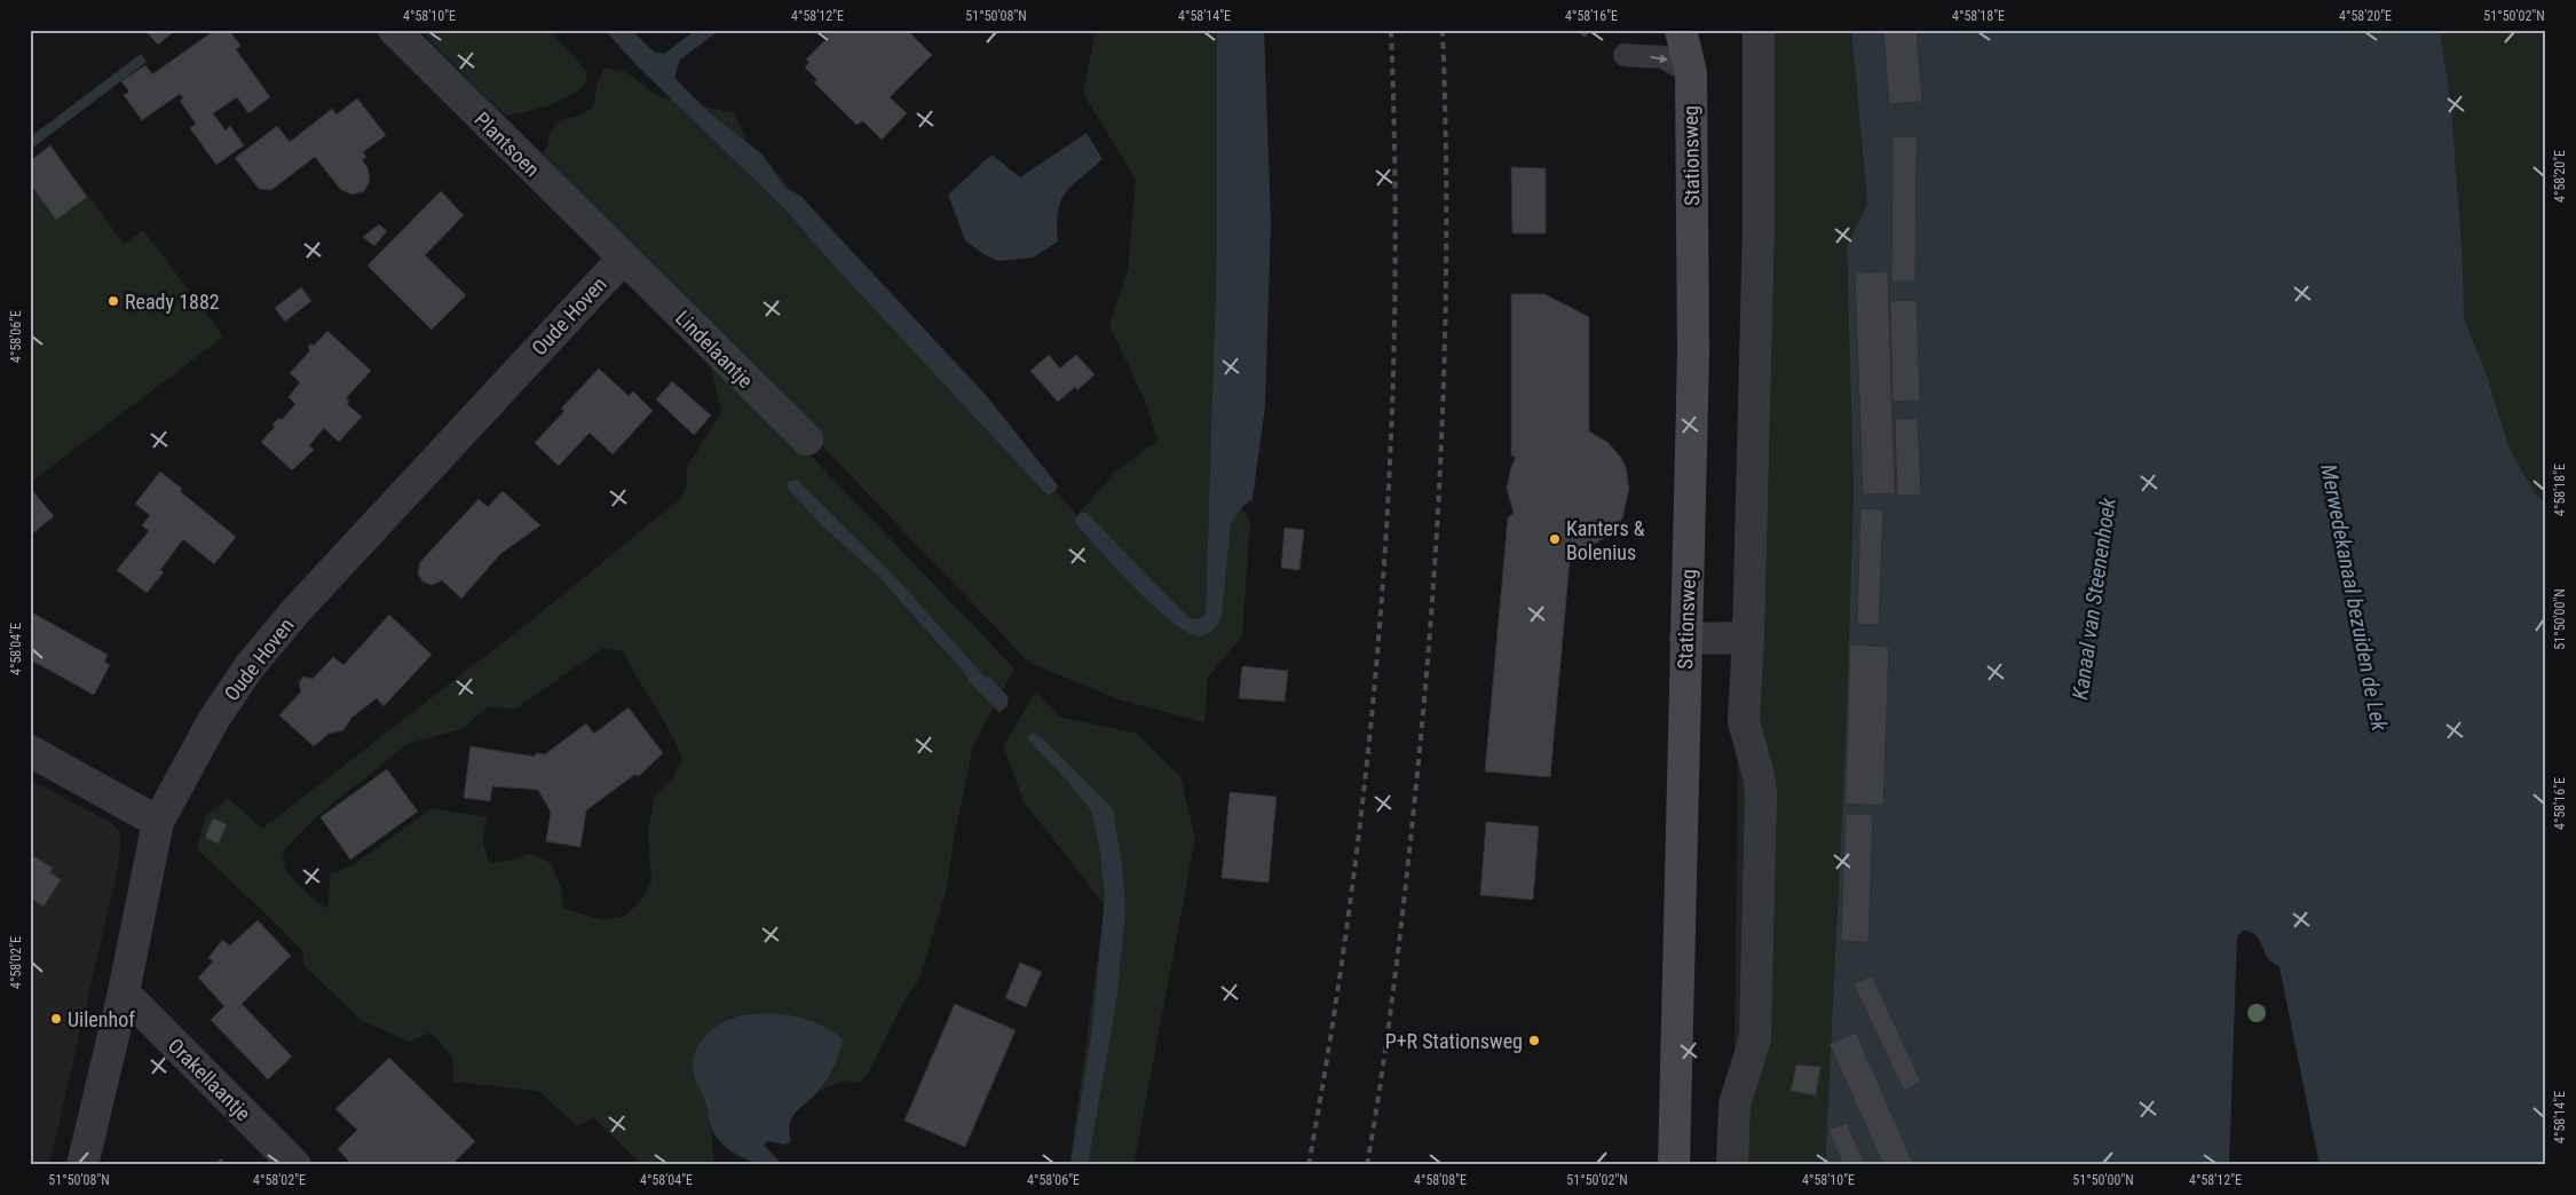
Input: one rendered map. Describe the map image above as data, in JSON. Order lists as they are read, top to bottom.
{
  "streets": {
    "main road": ["Stationsweg"],
    "street": [
      "Plantsoen",
      "Oude Hoven",
      "Lindelaantje",
      "Orakellaantje"
    ]
  },
  "crossings": [
    ["Plantsoen", "Oude Hoven"],
    ["Plantsoen", "Lindelaantje"],
    ["Oude Hoven", "Lindelaantje"],
    ["Oude Hoven", "Orakellaantje"]
  ],
  "water": ["Merwedekanaal bezuiden de Lek", "Kanaal van Steenenhoek"],
  "places": [
    "Ready 1882",
    "Kanters & Bolenius",
    "Uilenhof",
    "P+R Stationsweg"
  ],
  "coordinates": [
    "4°58'10\"E",
    "4°58'12\"E",
    "51°50'08\"N",
    "4°58'14\"E",
    "4°58'16\"E",
    "4°58'18\"E",
    "4°58'20\"E",
    "51°50'02\"N",
    "4°58'06\"E",
    "51°50'00\"N",
    "4°58'04\"E",
    "4°58'02\"E",
    "4°58'08\"E"
  ]
}
